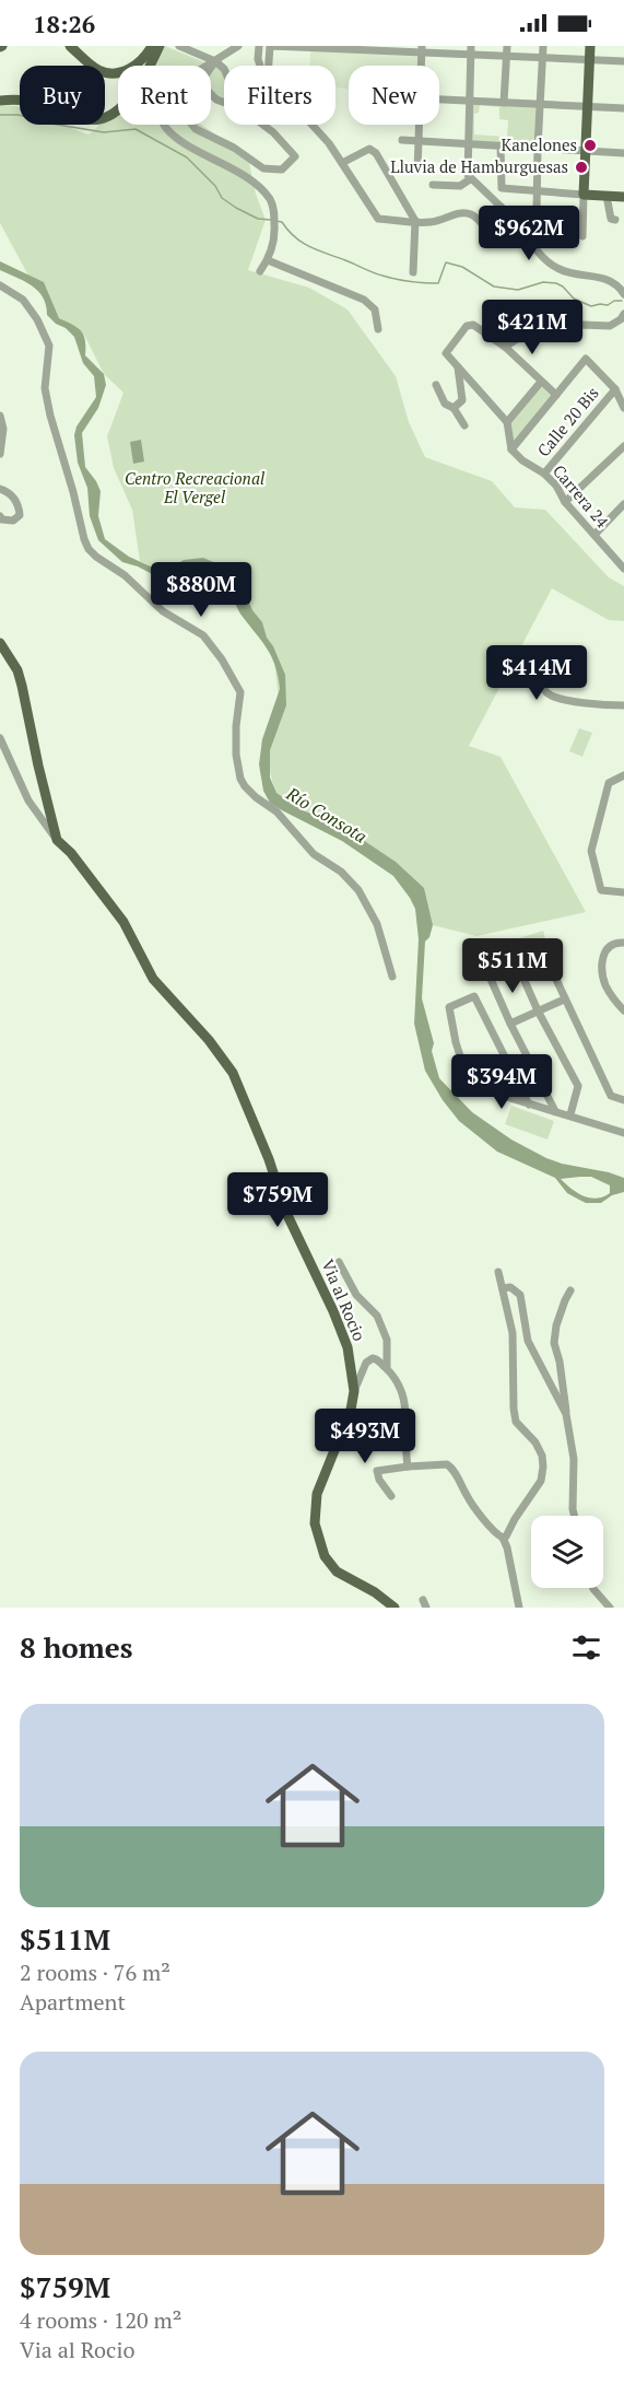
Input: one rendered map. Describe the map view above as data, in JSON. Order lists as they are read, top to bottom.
{
  "streets": {
    "main road": ["Via al Rocio"],
    "street": ["Calle 20 Bis", "Carrera 24"]
  },
  "crossings": [
    ["Calle 20 Bis", "Carrera 24"]
  ],
  "water": ["Río Consota"],
  "parks": ["Centro Recreacional El Vergel"],
  "places": ["Kanelones", "Lluvia de Hamburguesas"],
  "page": {
    "status": "18:26",
    "chip": [
      "Buy",
      "Rent",
      "Filters",
      "New"
    ],
    "price": [
      "$962M",
      "$421M",
      "$880M",
      "$414M",
      "$511M",
      "$394M",
      "$759M",
      "$493M"
    ],
    "heading": "8 homes",
    "list": [
      {
        "name": "$511M",
        "note": "2 rooms · 76 m² · Apartment"
      },
      {
        "name": "$759M",
        "note": "4 rooms · 120 m² · Via al Rocio"
      }
    ]
  }
}
